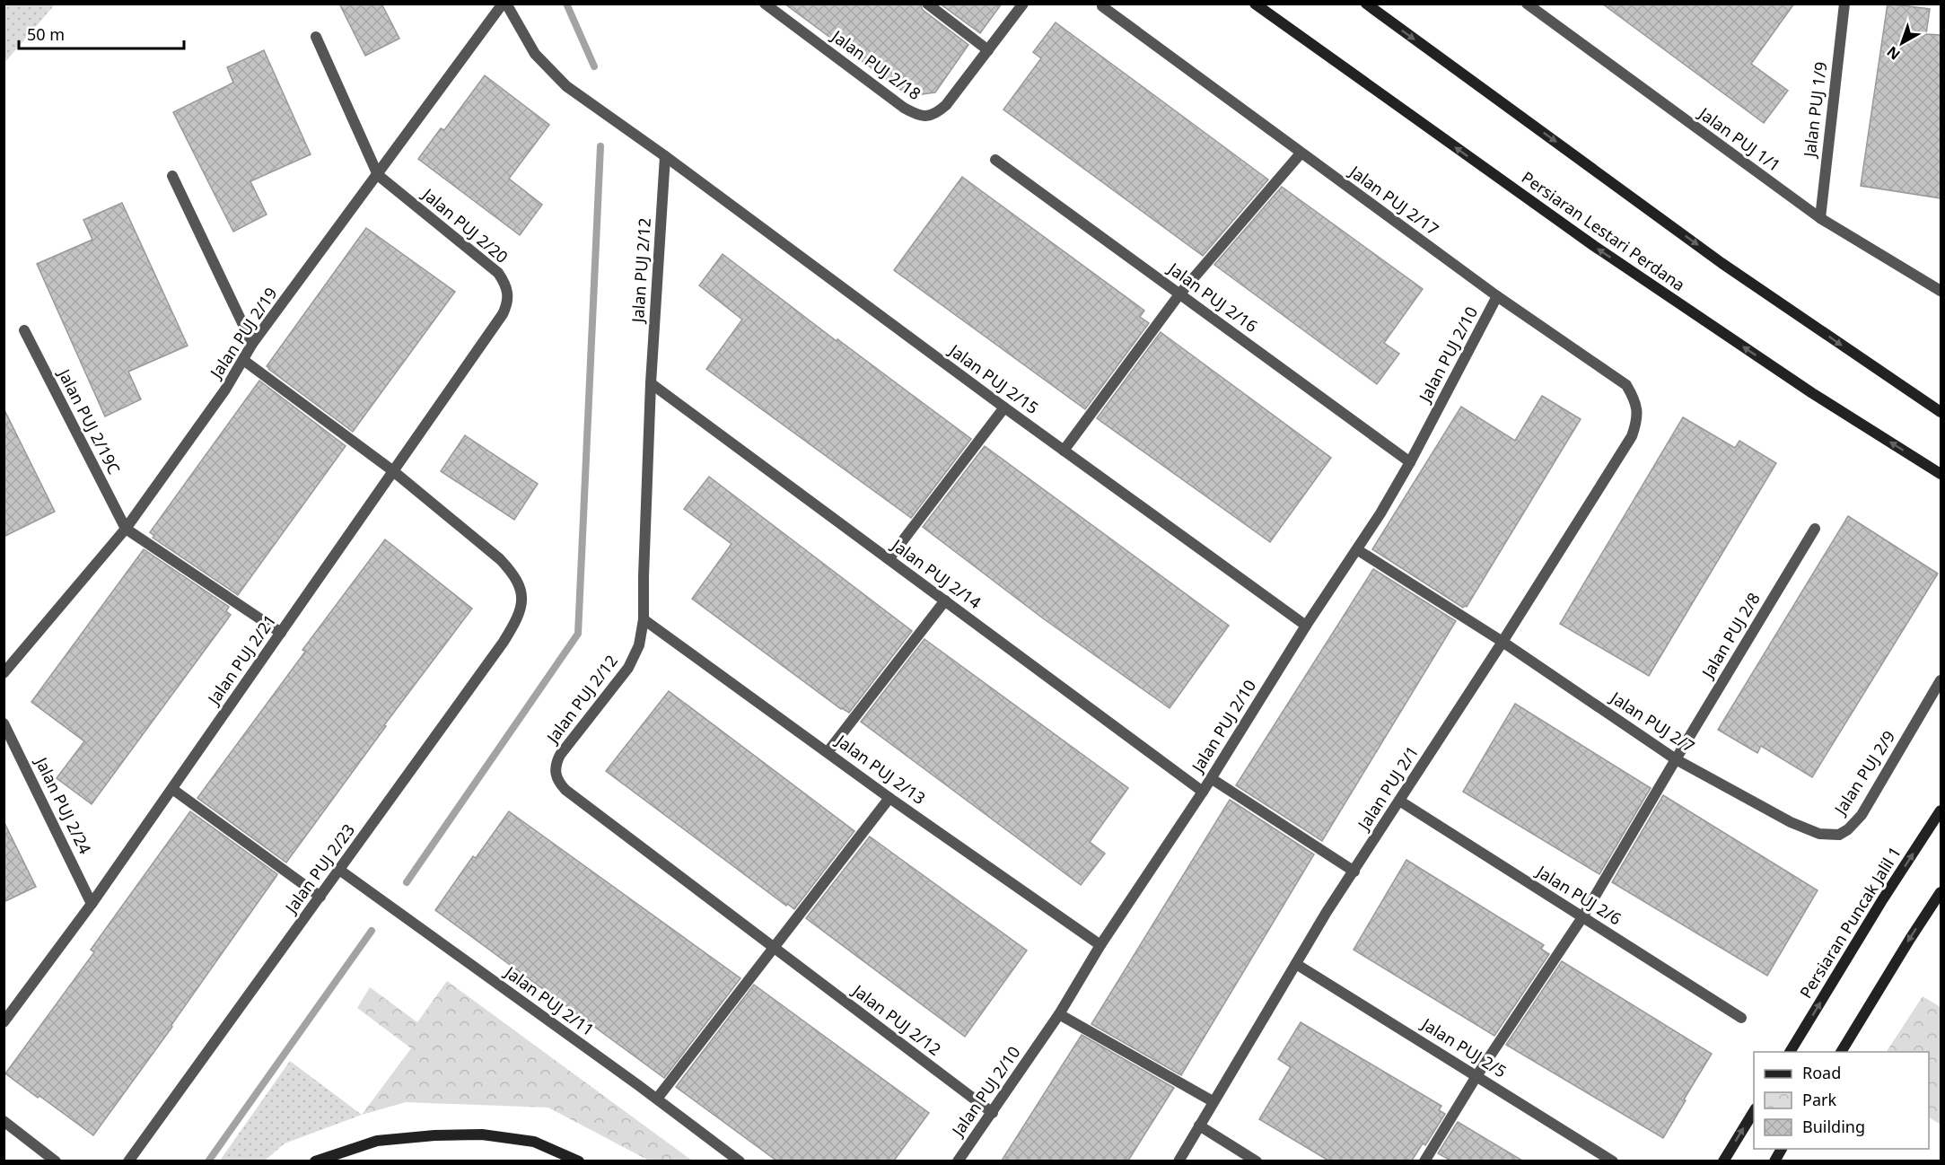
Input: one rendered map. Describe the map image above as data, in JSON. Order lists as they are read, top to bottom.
{
  "streets": {
    "main road": ["Persiaran Lestari Perdana", "Persiaran Puncak Jalil 1"],
    "street": [
      "Jalan PUJ 2/18",
      "Jalan PUJ 1/9",
      "Jalan PUJ 1/1",
      "Jalan PUJ 2/17",
      "Jalan PUJ 2/20",
      "Jalan PUJ 2/12",
      "Jalan PUJ 2/16",
      "Jalan PUJ 2/19",
      "Jalan PUJ 2/10",
      "Jalan PUJ 2/15",
      "Jalan PUJ 2/19C",
      "Jalan PUJ 2/14",
      "Jalan PUJ 2/8",
      "Jalan PUJ 2/21",
      "Jalan PUJ 2/7",
      "Jalan PUJ 2/13",
      "Jalan PUJ 2/9",
      "Jalan PUJ 2/1",
      "Jalan PUJ 2/24",
      "Jalan PUJ 2/23",
      "Jalan PUJ 2/6",
      "Jalan PUJ 2/11",
      "Jalan PUJ 2/5"
    ]
  },
  "crossings": [
    ["Jalan PUJ 1/9", "Jalan PUJ 1/1"],
    ["Jalan PUJ 2/17", "Jalan PUJ 2/10"],
    ["Jalan PUJ 2/17", "Jalan PUJ 2/1"],
    ["Jalan PUJ 2/20", "Jalan PUJ 2/19"],
    ["Jalan PUJ 2/20", "Jalan PUJ 2/21"],
    ["Jalan PUJ 2/12", "Jalan PUJ 2/10"],
    ["Jalan PUJ 2/12", "Jalan PUJ 2/15"],
    ["Jalan PUJ 2/12", "Jalan PUJ 2/14"],
    ["Jalan PUJ 2/12", "Jalan PUJ 2/13"],
    ["Jalan PUJ 2/16", "Jalan PUJ 2/10"],
    ["Jalan PUJ 2/19", "Jalan PUJ 2/19C"],
    ["Jalan PUJ 2/10", "Jalan PUJ 2/15"],
    ["Jalan PUJ 2/10", "Jalan PUJ 2/14"],
    ["Jalan PUJ 2/10", "Jalan PUJ 2/7"],
    ["Jalan PUJ 2/10", "Jalan PUJ 2/13"],
    ["Jalan PUJ 2/8", "Jalan PUJ 2/7"],
    ["Jalan PUJ 2/8", "Jalan PUJ 2/6"],
    ["Jalan PUJ 2/8", "Jalan PUJ 2/5"],
    ["Jalan PUJ 2/21", "Jalan PUJ 2/24"],
    ["Jalan PUJ 2/21", "Jalan PUJ 2/23"],
    ["Jalan PUJ 2/7", "Jalan PUJ 2/9"],
    ["Jalan PUJ 2/7", "Jalan PUJ 2/1"],
    ["Jalan PUJ 2/1", "Jalan PUJ 2/6"],
    ["Jalan PUJ 2/1", "Jalan PUJ 2/5"],
    ["Jalan PUJ 2/23", "Jalan PUJ 2/11"]
  ],
  "legend": ["Road", "Park", "Building"],
  "scale_bar": "50 m",
  "north": "bottom left"
}
